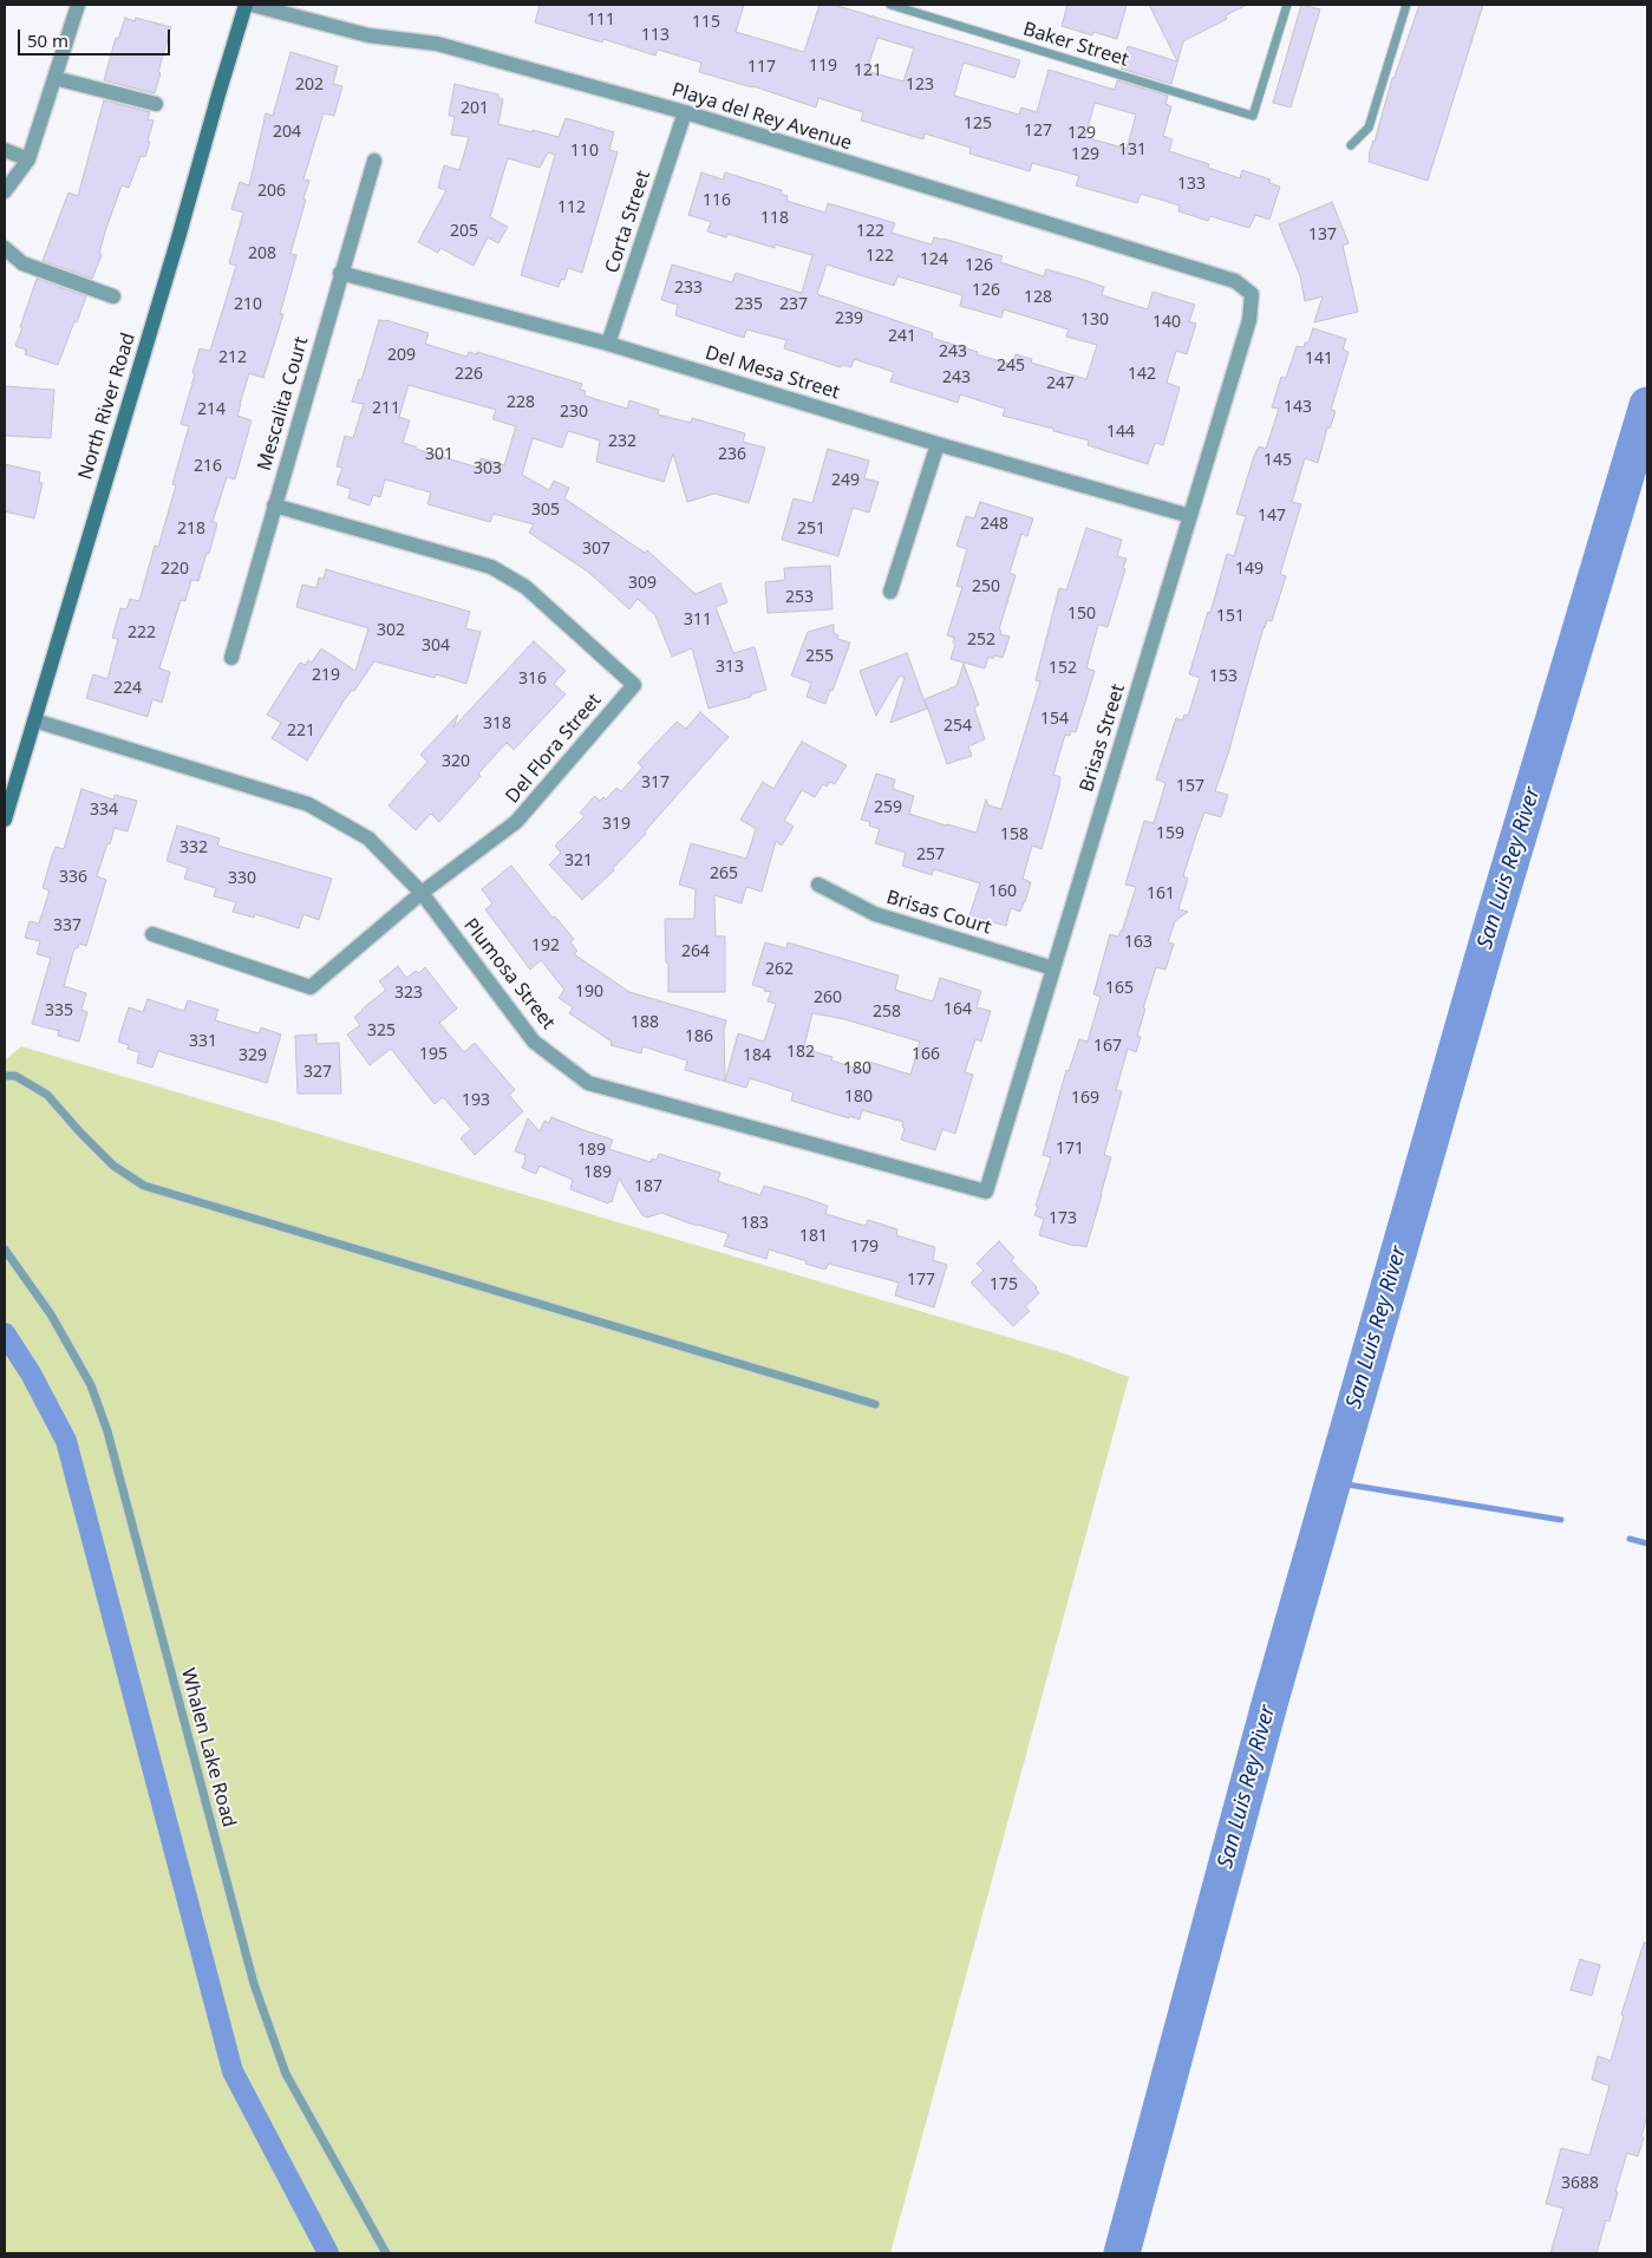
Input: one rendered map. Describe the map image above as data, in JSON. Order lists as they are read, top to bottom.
{
  "streets": {
    "street": [
      "Playa del Rey Avenue",
      "Corta Street",
      "Del Mesa Street",
      "Mescalita Court",
      "North River Road",
      "Brisas Street",
      "Del Flora Street",
      "Brisas Court",
      "Plumosa Street"
    ],
    "lane": ["Baker Street", "Whalen Lake Road"]
  },
  "crossings": [
    ["Playa del Rey Avenue", "Corta Street"],
    ["Playa del Rey Avenue", "Brisas Street"],
    ["Corta Street", "Del Mesa Street"],
    ["Del Mesa Street", "Mescalita Court"],
    ["Del Mesa Street", "Brisas Street"],
    ["Mescalita Court", "Del Flora Street"],
    ["North River Road", "Plumosa Street"],
    ["Brisas Street", "Brisas Court"],
    ["Brisas Street", "Plumosa Street"],
    ["Del Flora Street", "Plumosa Street"]
  ],
  "water": ["San Luis Rey River"],
  "house_numbers": [
    "111",
    "115",
    "113",
    "119",
    "117",
    "121",
    "202",
    "123",
    "201",
    "125",
    "127",
    "204",
    "129",
    "131",
    "110",
    "129",
    "133",
    "206",
    "116",
    "112",
    "118",
    "205",
    "122",
    "137",
    "208",
    "122",
    "124",
    "126",
    "233",
    "126",
    "128",
    "210",
    "235",
    "237",
    "239",
    "130",
    "140",
    "241",
    "243",
    "209",
    "212",
    "141",
    "245",
    "226",
    "142",
    "243",
    "247",
    "228",
    "143",
    "211",
    "214",
    "230",
    "144",
    "232",
    "301",
    "236",
    "145",
    "216",
    "303",
    "249",
    "305",
    "147",
    "248",
    "218",
    "251",
    "307",
    "220",
    "149",
    "309",
    "250",
    "253",
    "150",
    "151",
    "311",
    "302",
    "222",
    "252",
    "304",
    "255",
    "313",
    "152",
    "219",
    "153",
    "316",
    "224",
    "154",
    "318",
    "254",
    "221",
    "320",
    "317",
    "157",
    "259",
    "334",
    "319",
    "159",
    "158",
    "332",
    "257",
    "321",
    "265",
    "336",
    "330",
    "160",
    "161",
    "337",
    "163",
    "192",
    "264",
    "262",
    "165",
    "190",
    "323",
    "260",
    "164",
    "335",
    "258",
    "188",
    "325",
    "186",
    "331",
    "167",
    "182",
    "195",
    "166",
    "329",
    "184",
    "180",
    "327",
    "180",
    "169",
    "193",
    "171",
    "189",
    "189",
    "187",
    "173",
    "183",
    "181",
    "179",
    "177",
    "175",
    "3688"
  ],
  "scale_bar": "50 m"
}
